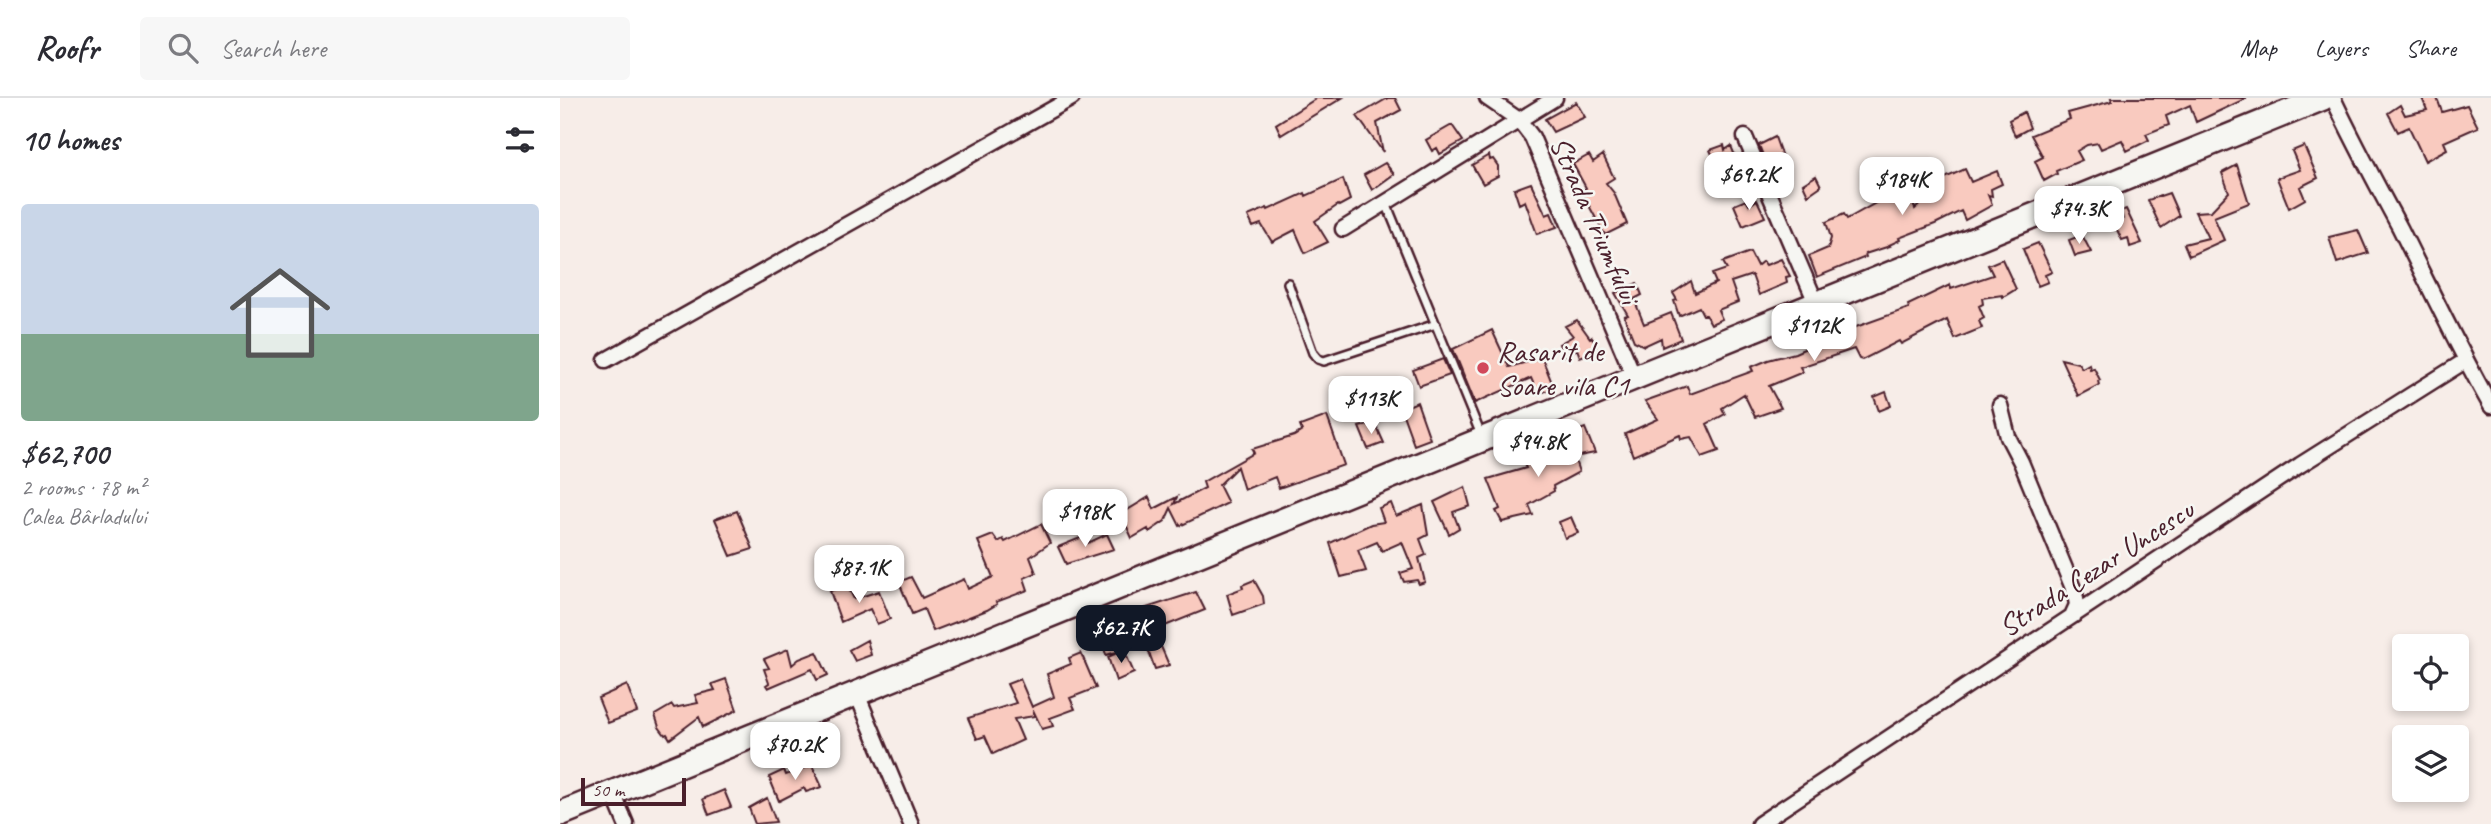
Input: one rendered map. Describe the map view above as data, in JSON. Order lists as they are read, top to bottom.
{
  "streets": {
    "street": ["Strada Triumfului", "Strada Cezar Uncescu"]
  },
  "places": ["Rasarit de Soare vila C1"],
  "scale_bar": "50 m",
  "page": {
    "header": "Roofr",
    "search": "Search here",
    "nav": ["Map", "Layers", "Share"],
    "heading": "10 homes",
    "price": [
      "$69.2K",
      "$184K",
      "$74.3K",
      "$112K",
      "$113K",
      "$94.8K",
      "$198K",
      "$87.1K",
      "$62.7K",
      "$70.2K"
    ],
    "list": [
      {
        "name": "$62,700",
        "note": "2 rooms · 78 m² · Calea Bârladului"
      }
    ],
    "scale": "50 m"
  }
}
